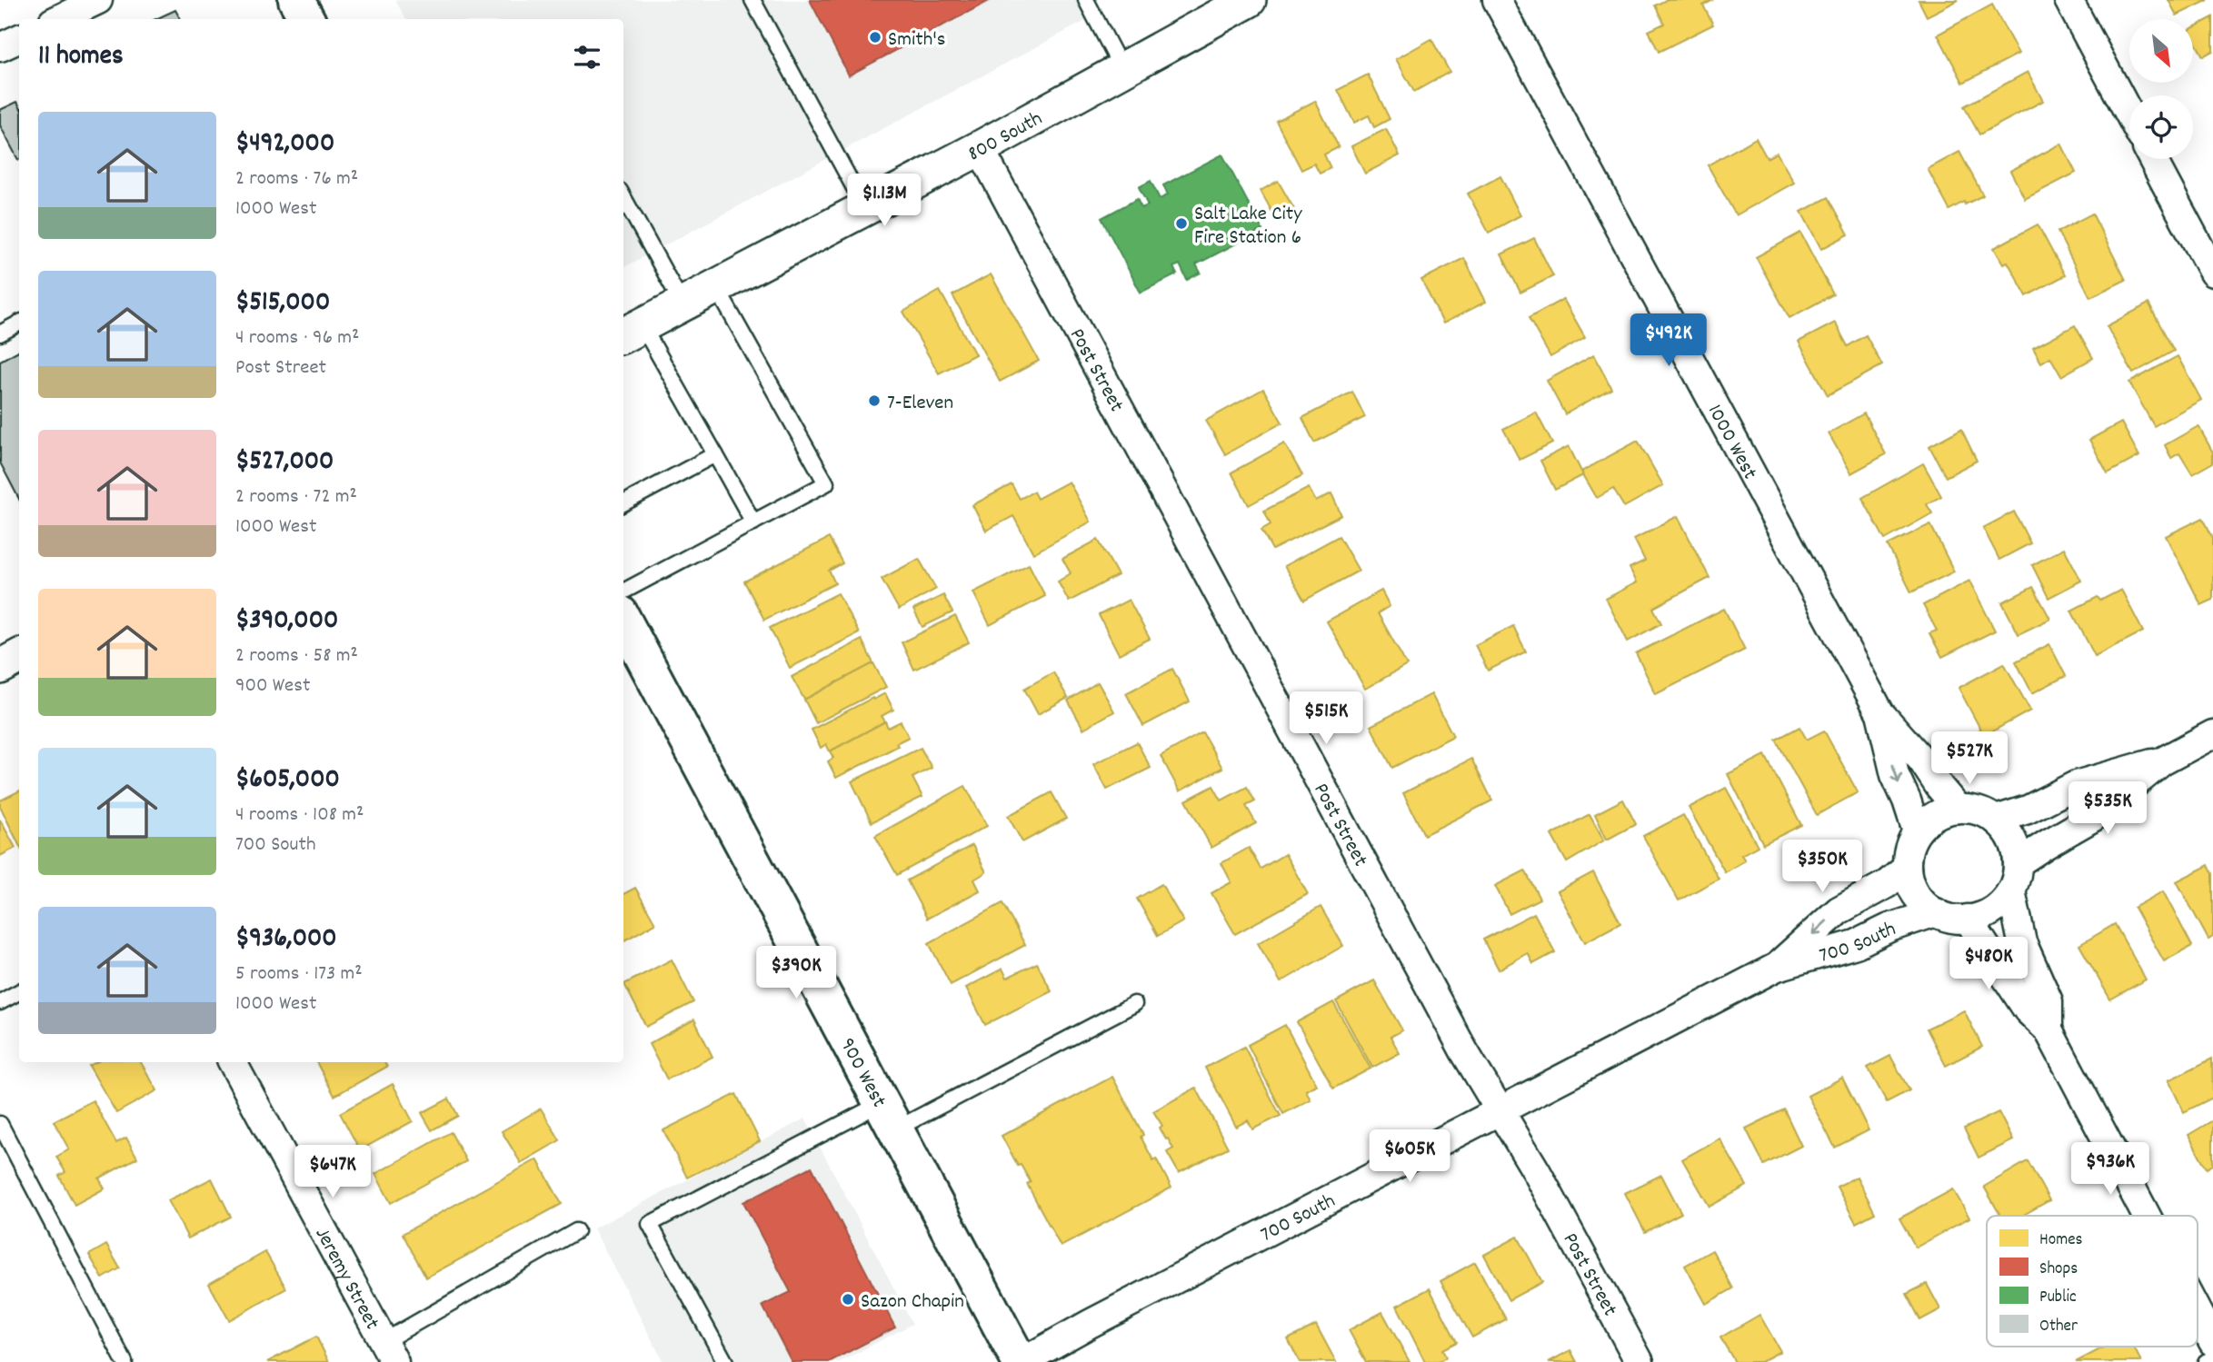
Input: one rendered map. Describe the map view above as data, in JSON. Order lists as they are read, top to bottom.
{
  "streets": {
    "main road": ["900 West"],
    "street": [
      "800 South",
      "Post Street",
      "1000 West",
      "700 South",
      "Jeremy Street"
    ]
  },
  "crossings": [
    ["800 South", "Post Street"],
    ["Post Street", "700 South"],
    ["1000 West", "700 South"],
    ["700 South", "900 West"]
  ],
  "places": [
    "Smith's",
    "Salt Lake City Fire Station 6",
    "7-Eleven",
    "Sazon Chapin"
  ],
  "legend": [
    "Homes",
    "Shops",
    "Public",
    "Other"
  ],
  "north": "bottom right",
  "page": {
    "heading": "11 homes",
    "list": [
      {
        "name": "$492,000",
        "note": "2 rooms · 76 m² · 1000 West"
      },
      {
        "name": "$515,000",
        "note": "4 rooms · 96 m² · Post Street"
      },
      {
        "name": "$527,000",
        "note": "2 rooms · 72 m² · 1000 West"
      },
      {
        "name": "$390,000",
        "note": "2 rooms · 58 m² · 900 West"
      },
      {
        "name": "$605,000",
        "note": "4 rooms · 108 m² · 700 South"
      },
      {
        "name": "$936,000",
        "note": "5 rooms · 173 m² · 1000 West"
      }
    ],
    "price": [
      "$1.13M",
      "$492K",
      "$515K",
      "$527K",
      "$535K",
      "$350K",
      "$480K",
      "$390K",
      "$605K",
      "$936K",
      "$647K"
    ]
  }
}
